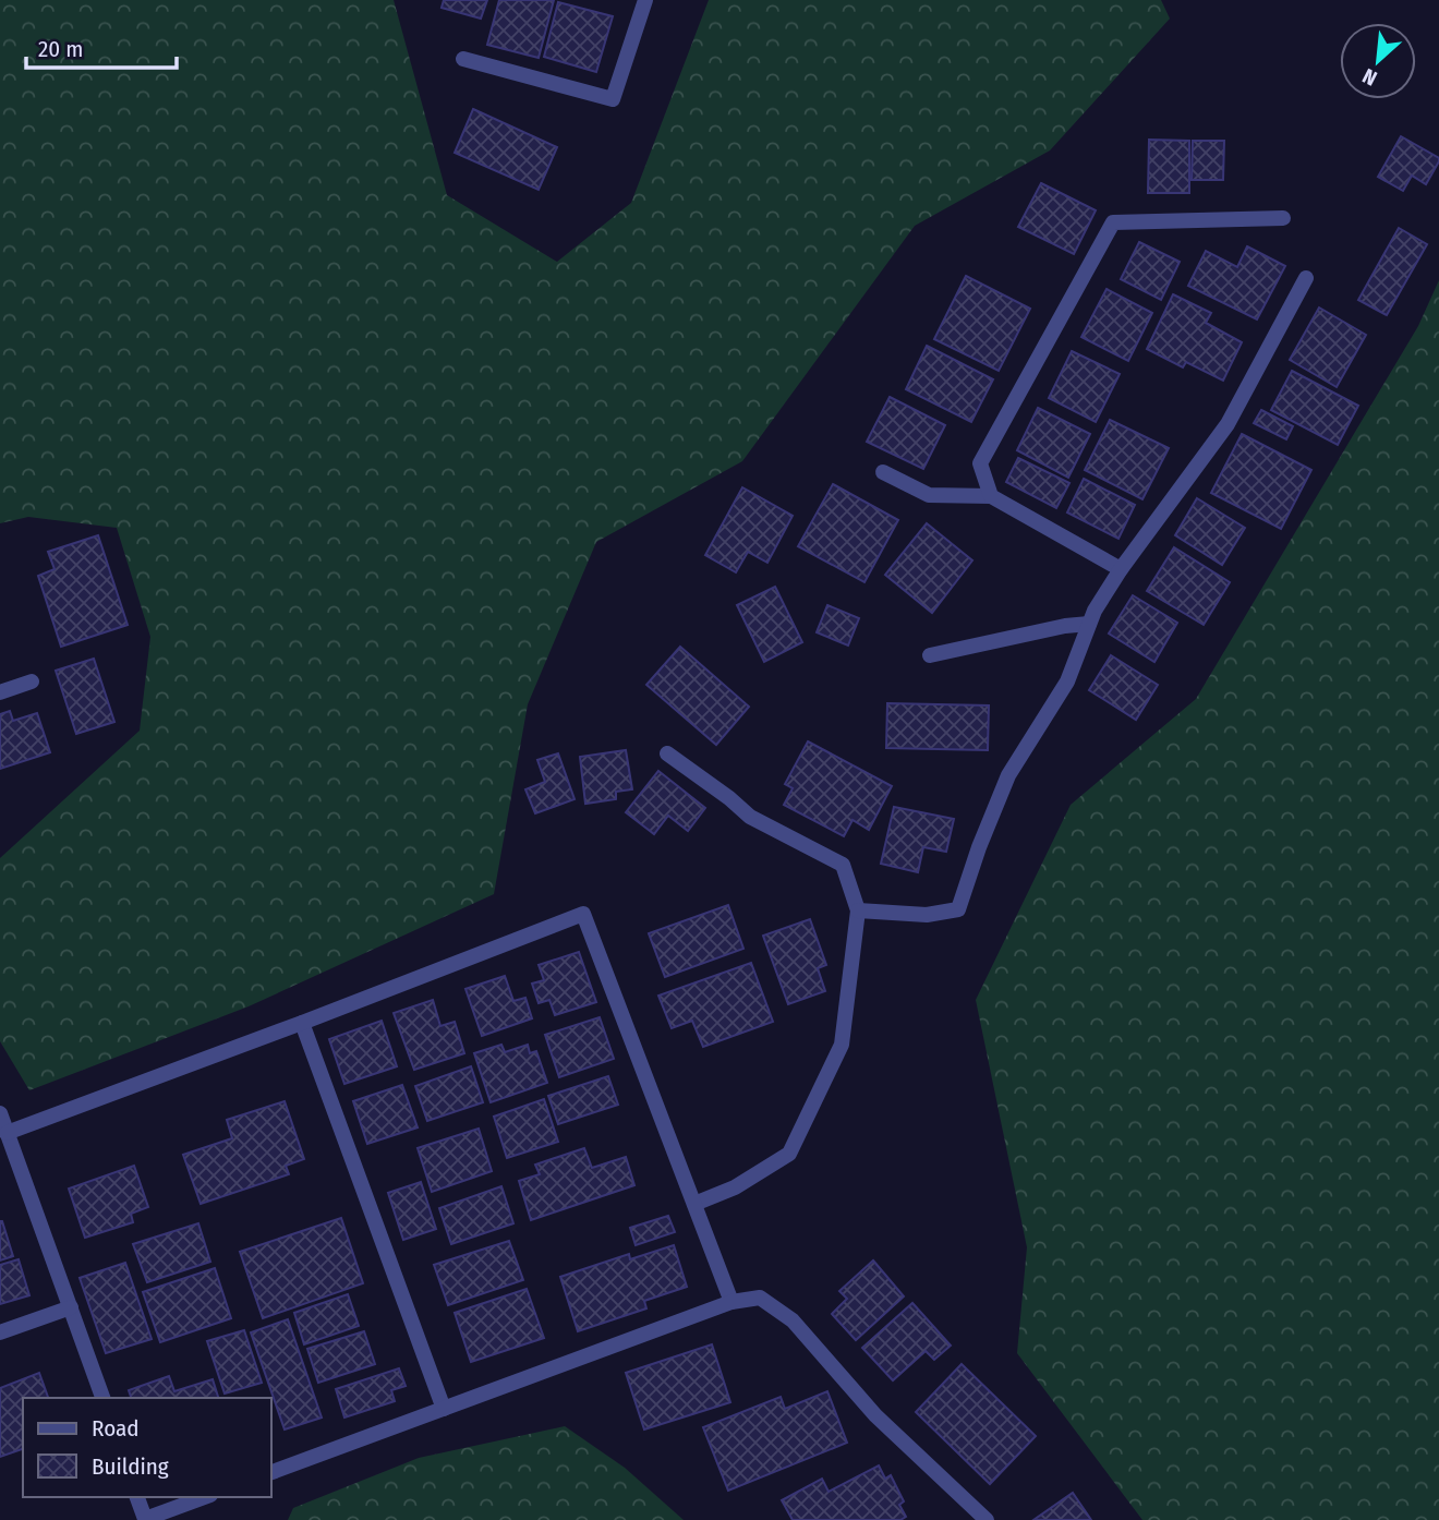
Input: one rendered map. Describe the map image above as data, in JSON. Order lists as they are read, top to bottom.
{
  "legend": ["Road", "Building"],
  "scale_bar": "20 m",
  "north": "bottom left"
}
